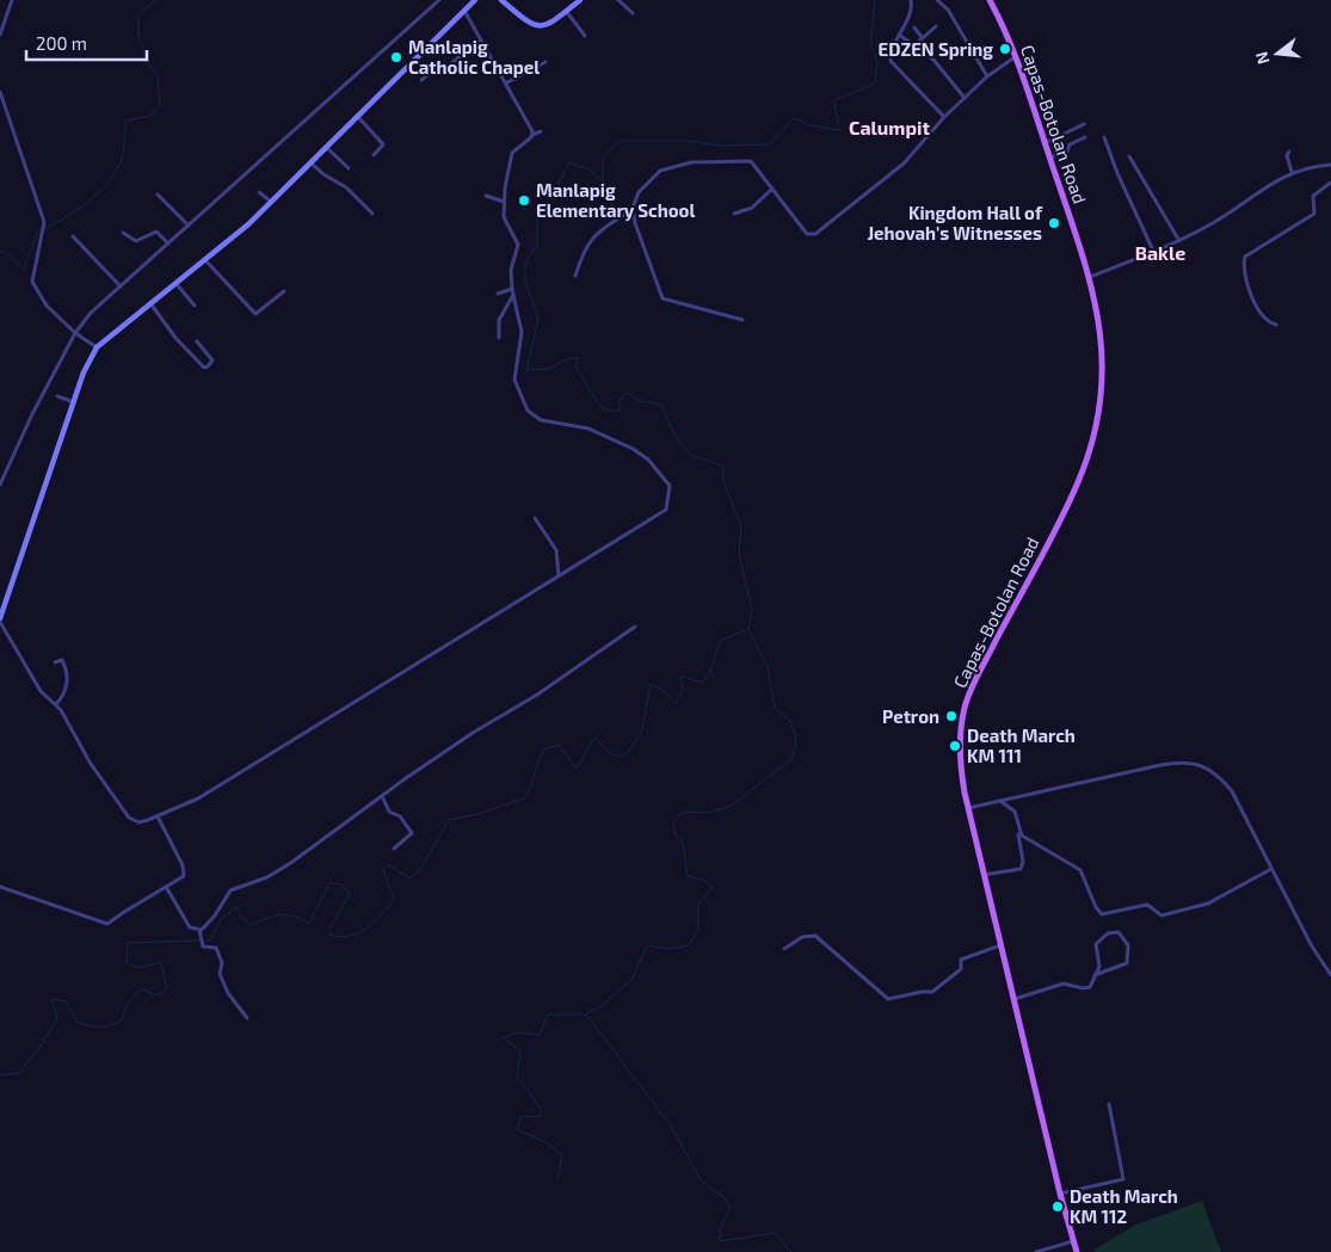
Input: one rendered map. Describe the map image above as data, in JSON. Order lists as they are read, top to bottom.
{
  "streets": {
    "main road": ["Capas-Botolan Road"]
  },
  "districts": ["Calumpit", "Bakle"],
  "places": [
    "EDZEN Spring",
    "Manlapig Catholic Chapel",
    "Manlapig Elementary School",
    "Kingdom Hall of Jehovah's Witnesses",
    "Petron",
    "Death March KM 111",
    "Death March KM 112"
  ],
  "scale_bar": "200 m",
  "north": "left"
}
